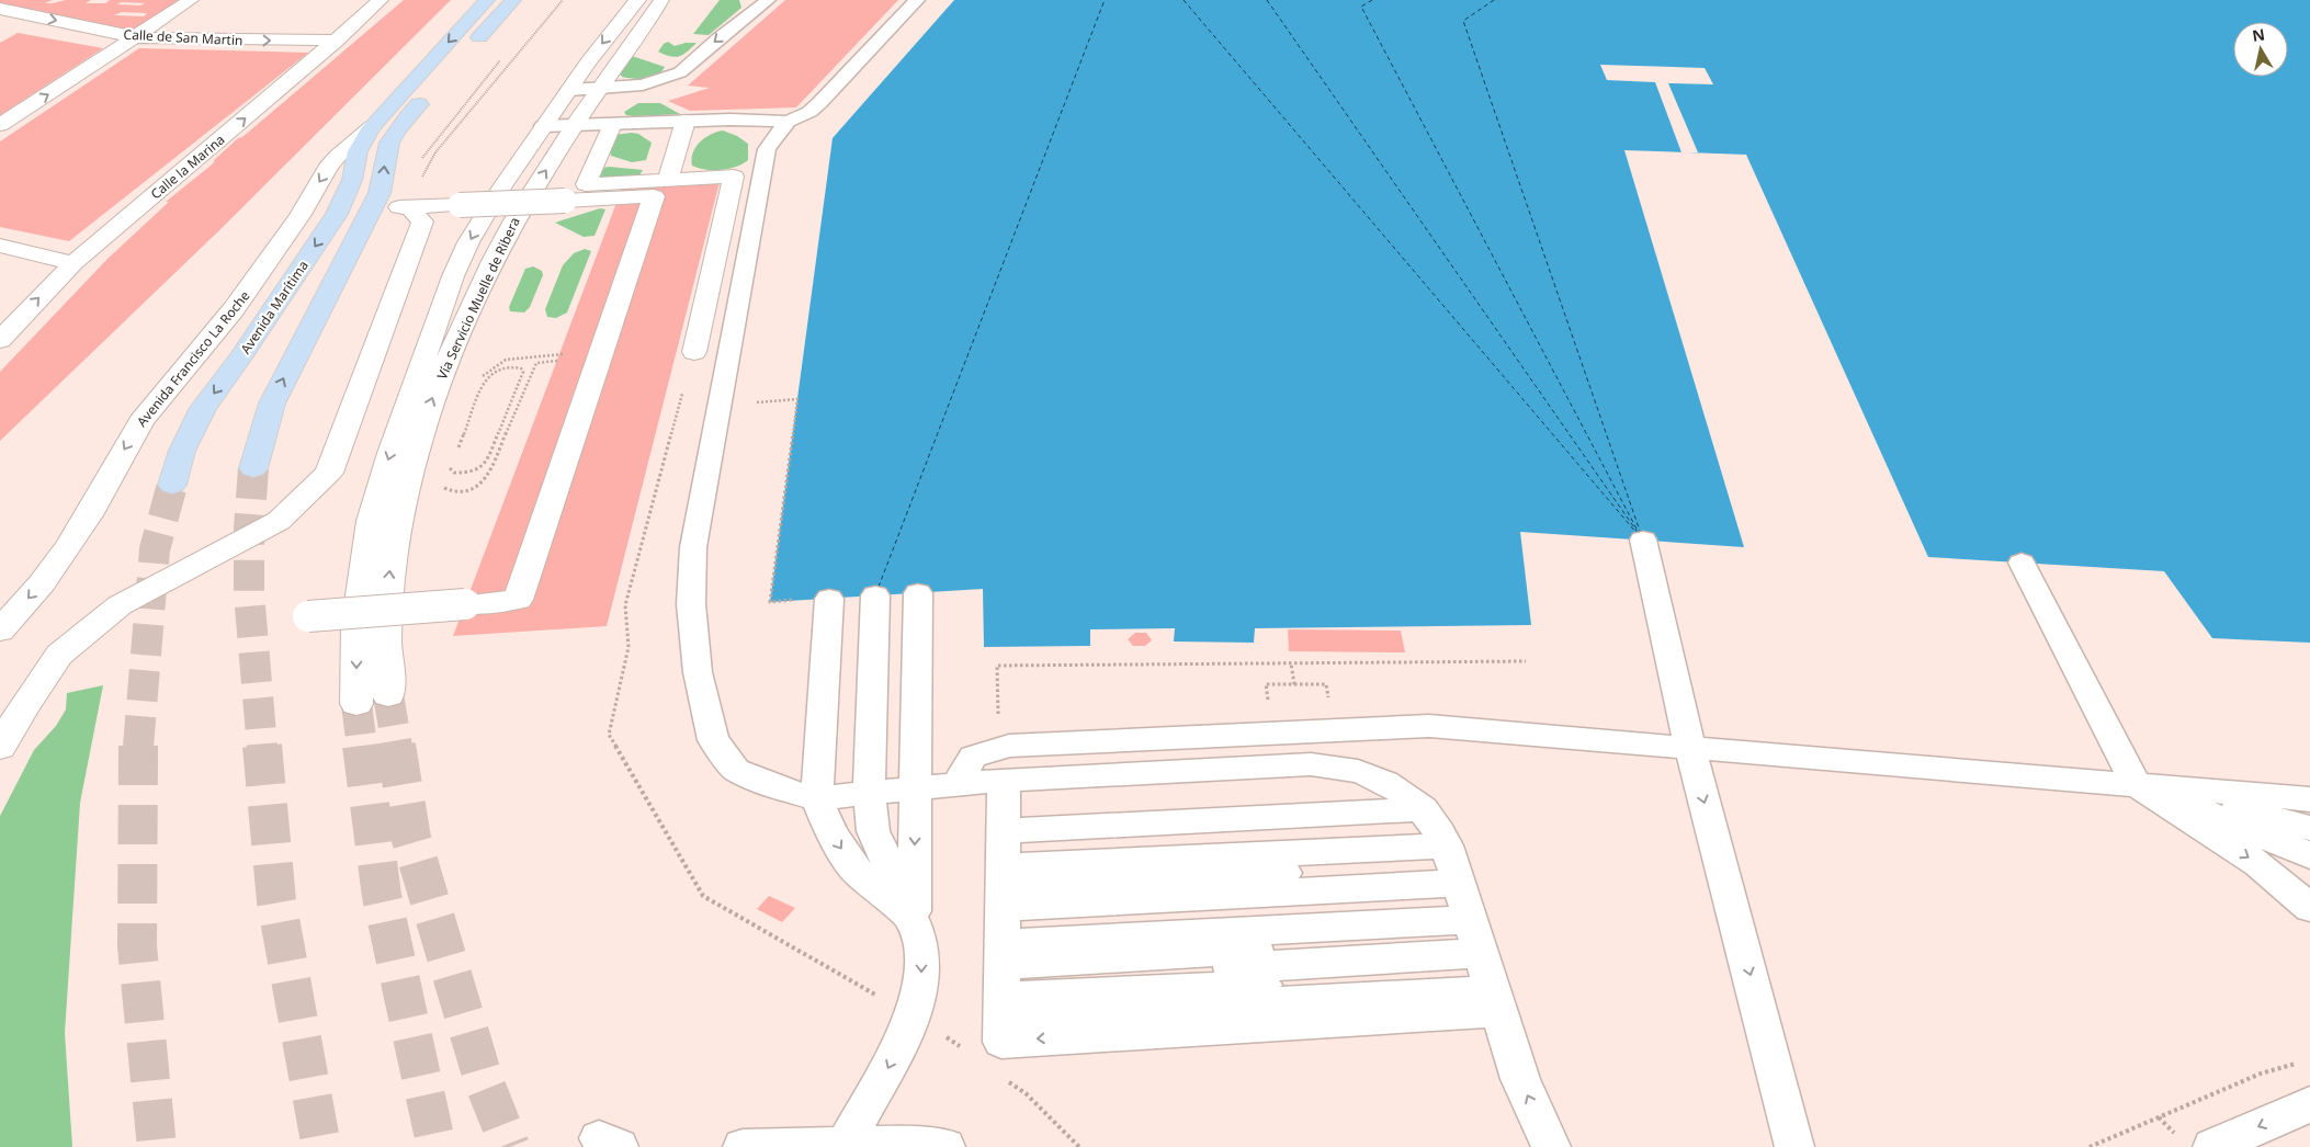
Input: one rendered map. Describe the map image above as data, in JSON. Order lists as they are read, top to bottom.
{
  "streets": {
    "main road": ["Avenida Marítima", "Avenida Francisco La Roche"],
    "street": ["Calle de San Martin", "Calle la Marina", "Vía Servicio Muelle de Ribera"]
  },
  "crossings": [
    ["Calle de San Martin", "Calle la Marina"],
    ["Avenida Marítima", "Avenida Francisco La Roche"]
  ],
  "one_way": ["Calle de San Martin"],
  "north": "top"
}
